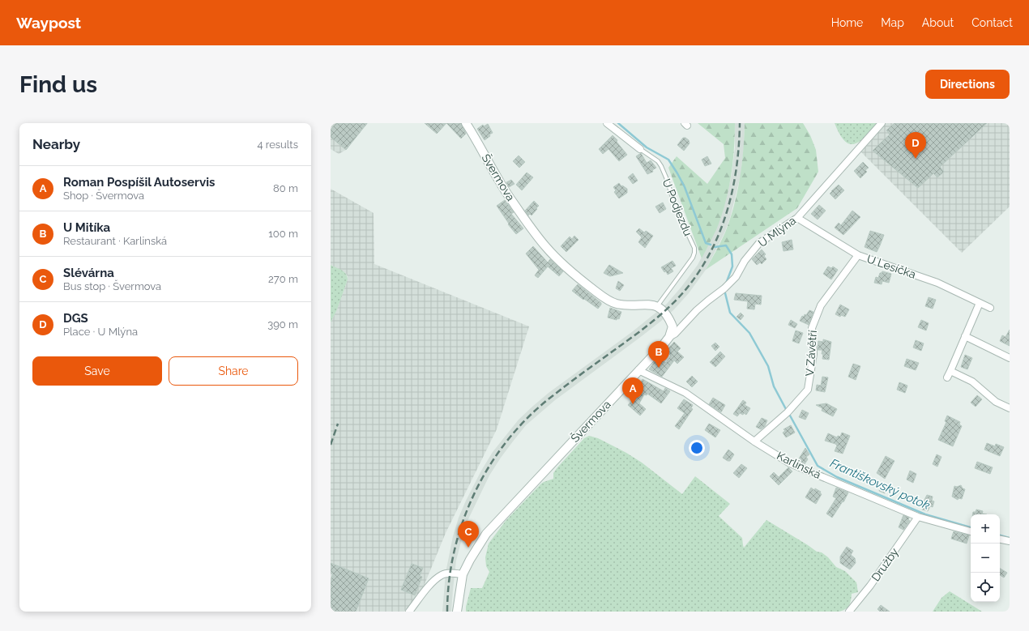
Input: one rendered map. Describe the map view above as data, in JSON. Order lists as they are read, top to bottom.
{
  "streets": {
    "street": [
      "Švermova",
      "U Podjezdu",
      "U Mlýna",
      "U Lesíčka",
      "V Závětří",
      "Karlinská",
      "Družby"
    ]
  },
  "crossings": [
    ["Švermova", "U Podjezdu"],
    ["Švermova", "U Mlýna"],
    ["Švermova", "Karlinská"],
    ["U Mlýna", "U Lesíčka"],
    ["U Lesíčka", "V Závětří"],
    ["V Závětří", "Karlinská"],
    ["Karlinská", "Družby"]
  ],
  "water": ["Františkovský potok"],
  "page": {
    "header": "Waypost",
    "nav": [
      "Home",
      "Map",
      "About",
      "Contact"
    ],
    "buttons": [
      "Directions",
      ["Save", "Share"]
    ],
    "title": "Find us",
    "heading": ["Nearby", "4 results"],
    "pins": [
      "D",
      "B",
      "A",
      "C"
    ],
    "list": [
      {
        "mark": "A",
        "name": "Roman Pospíšil Autoservis",
        "note": "Shop · Švermova",
        "value": "80 m"
      },
      {
        "mark": "B",
        "name": "U Mitíka",
        "note": "Restaurant · Karlinská",
        "value": "100 m"
      },
      {
        "mark": "C",
        "name": "Slévárna",
        "note": "Bus stop · Švermova",
        "value": "270 m"
      },
      {
        "mark": "D",
        "name": "DGS",
        "note": "Place · U Mlýna",
        "value": "390 m"
      }
    ],
    "map_buttons": ["+", "−"]
  }
}
